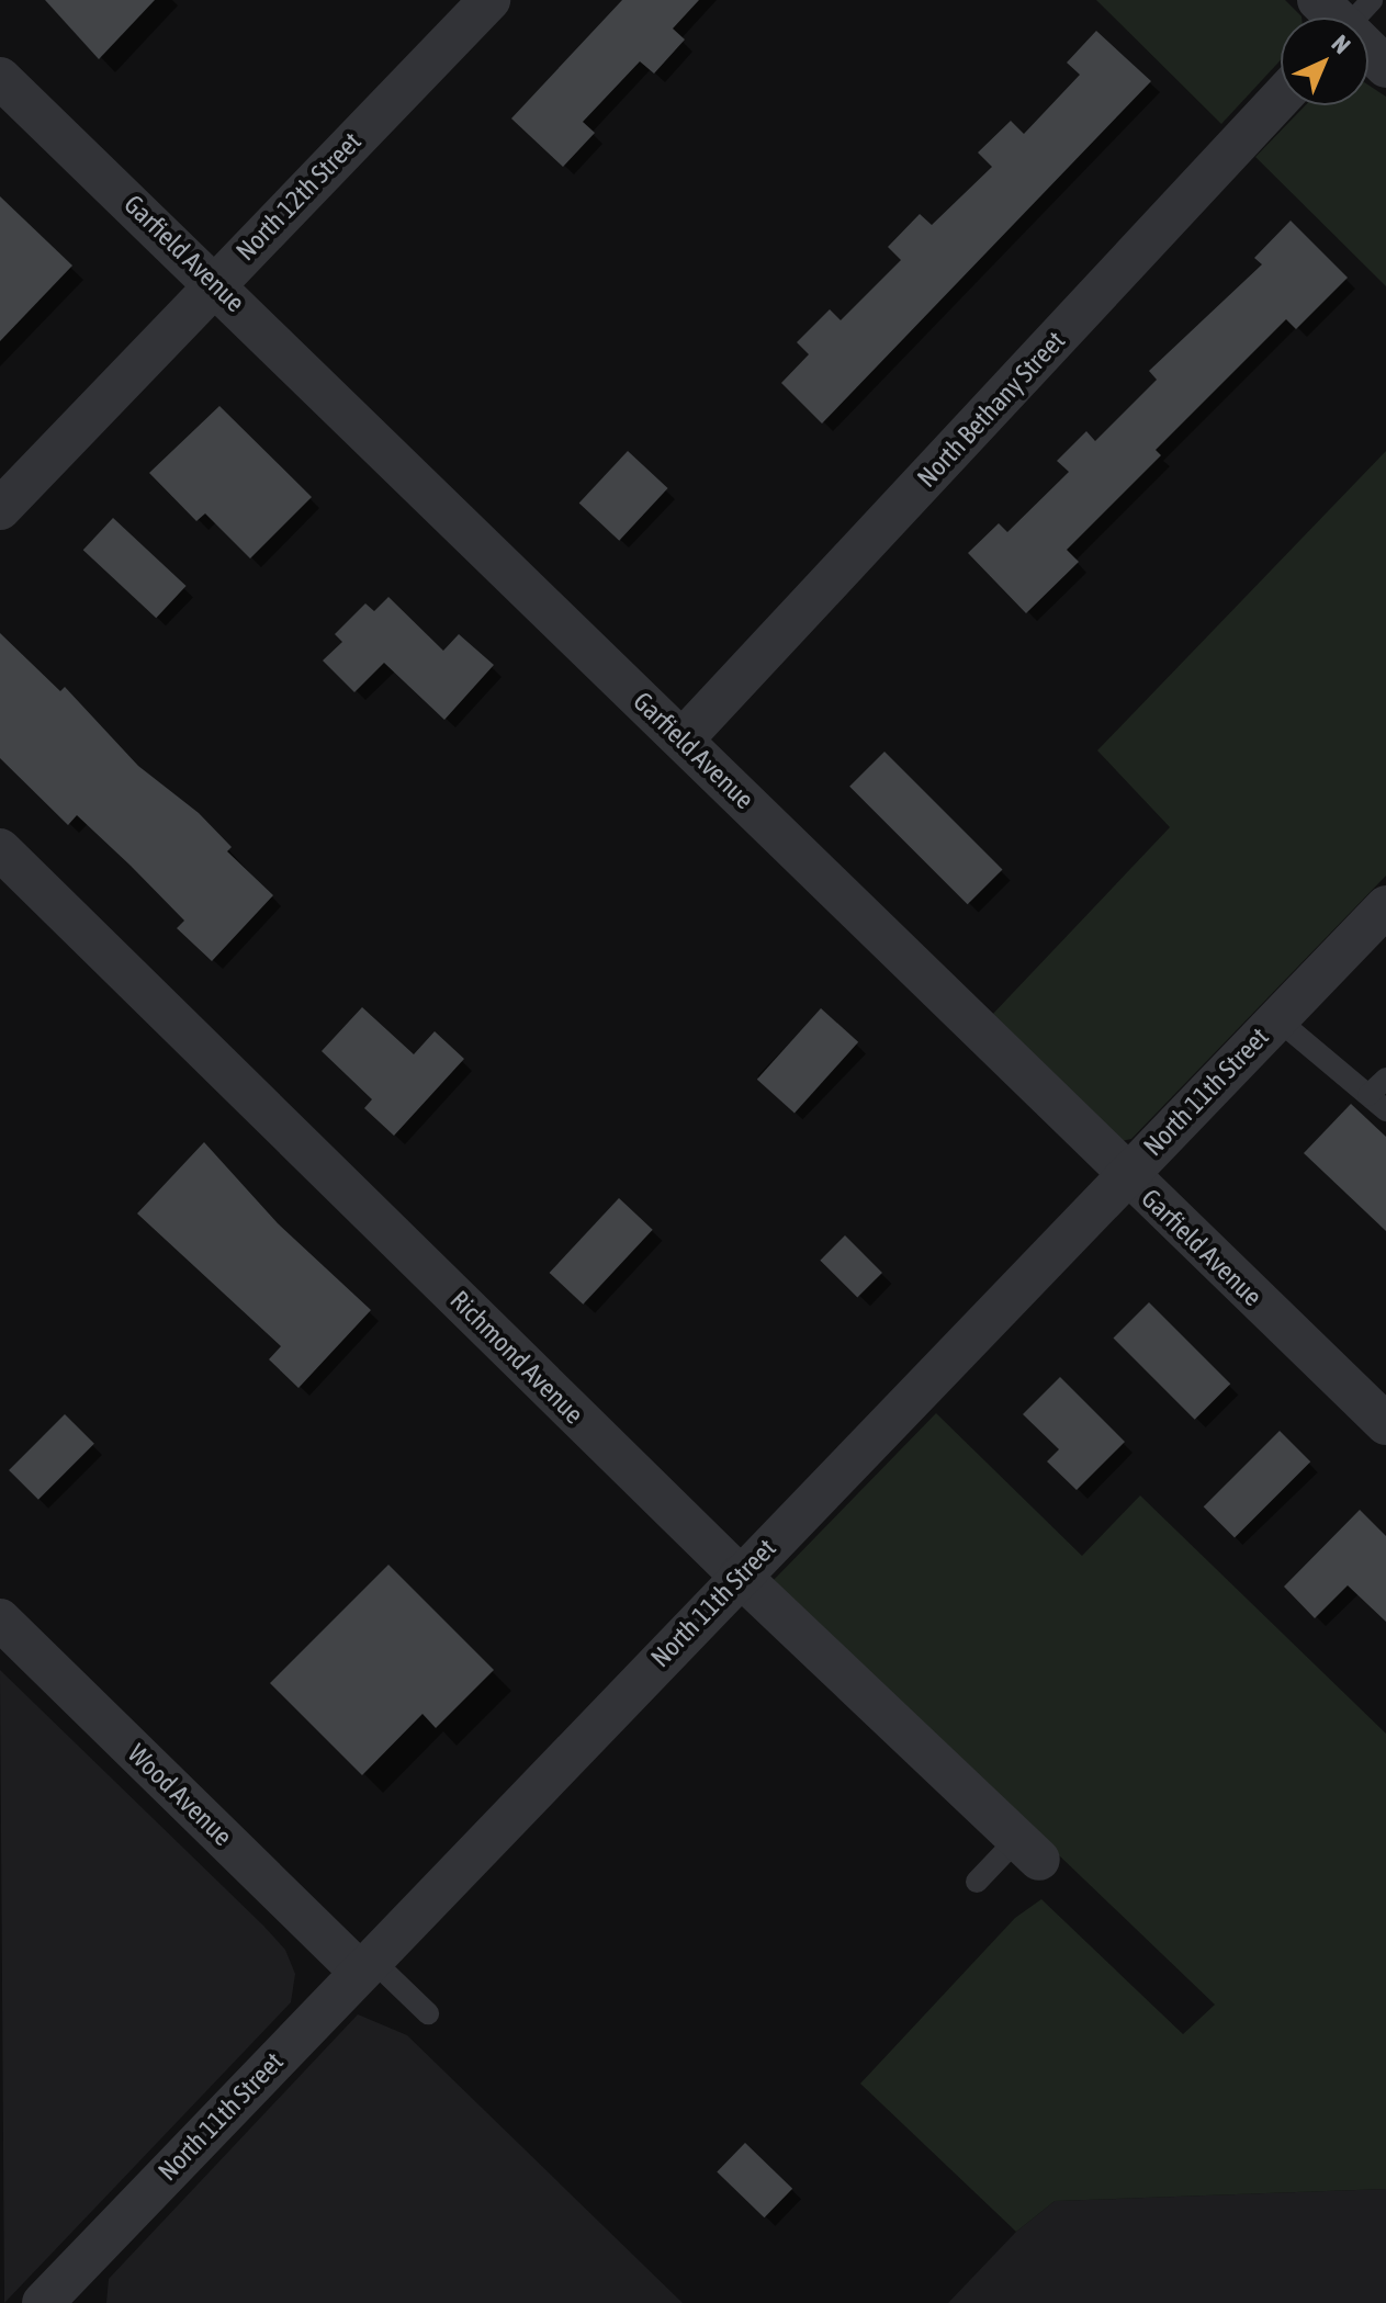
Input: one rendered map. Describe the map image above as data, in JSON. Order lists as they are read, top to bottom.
{
  "streets": {
    "street": [
      "North 12th Street",
      "Garfield Avenue",
      "North Bethany Street",
      "North 11th Street",
      "Richmond Avenue",
      "Wood Avenue"
    ]
  },
  "crossings": [
    ["North 12th Street", "Garfield Avenue"],
    ["Garfield Avenue", "North Bethany Street"],
    ["Garfield Avenue", "North 11th Street"],
    ["North 11th Street", "Richmond Avenue"],
    ["North 11th Street", "Wood Avenue"]
  ],
  "north": "top right"
}
